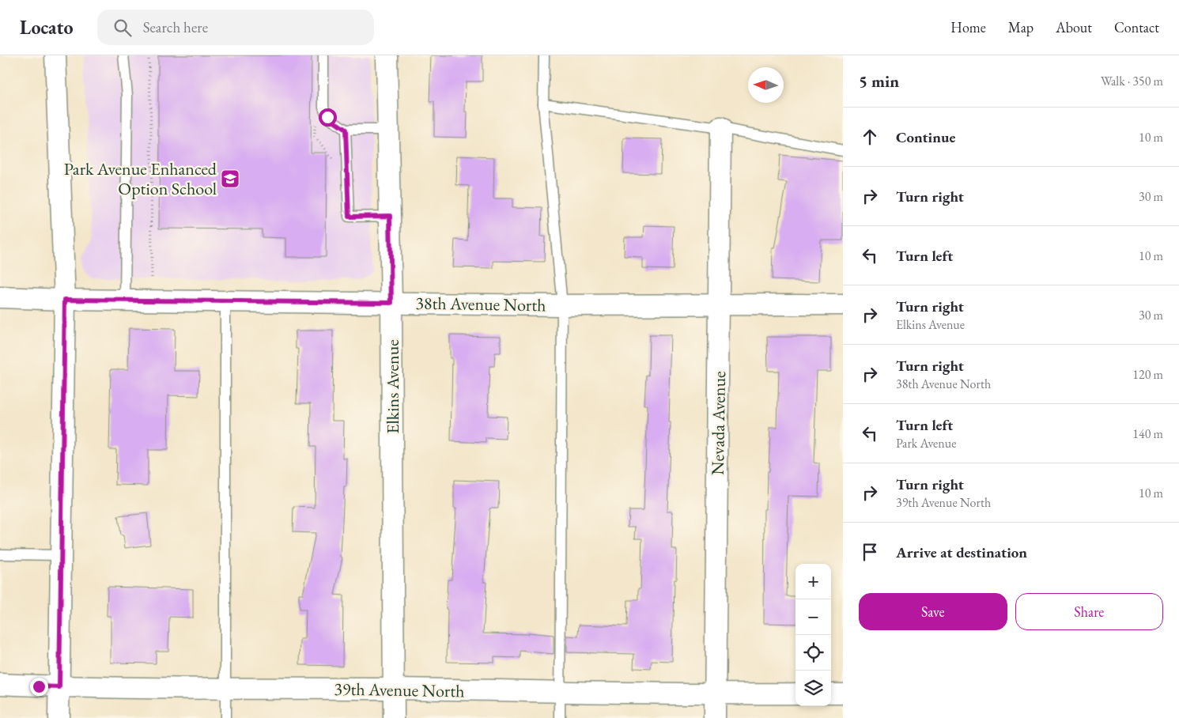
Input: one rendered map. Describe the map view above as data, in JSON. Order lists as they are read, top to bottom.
{
  "streets": {
    "street": [
      "38th Avenue North",
      "Elkins Avenue",
      "Nevada Avenue",
      "39th Avenue North"
    ]
  },
  "crossings": [
    ["38th Avenue North", "Elkins Avenue"],
    ["38th Avenue North", "Nevada Avenue"],
    ["Elkins Avenue", "39th Avenue North"],
    ["Nevada Avenue", "39th Avenue North"]
  ],
  "places": {
    "school or university": ["Park Avenue Enhanced Option School"]
  },
  "north": "left",
  "page": {
    "header": "Locato",
    "search": "Search here",
    "nav": [
      "Home",
      "Map",
      "About",
      "Contact"
    ],
    "heading": ["5 min", "Walk · 350 m"],
    "list": [
      ["Continue", "10 m"],
      ["Turn right", "30 m"],
      ["Turn left", "10 m"],
      ["Turn right", "Elkins Avenue", "30 m"],
      ["Turn right", "38th Avenue North", "120 m"],
      ["Turn left", "Park Avenue", "140 m"],
      ["Turn right", "39th Avenue North", "10 m"],
      "Arrive at destination"
    ],
    "map_buttons": ["+", "−"],
    "buttons": ["Save", "Share"]
  }
}
